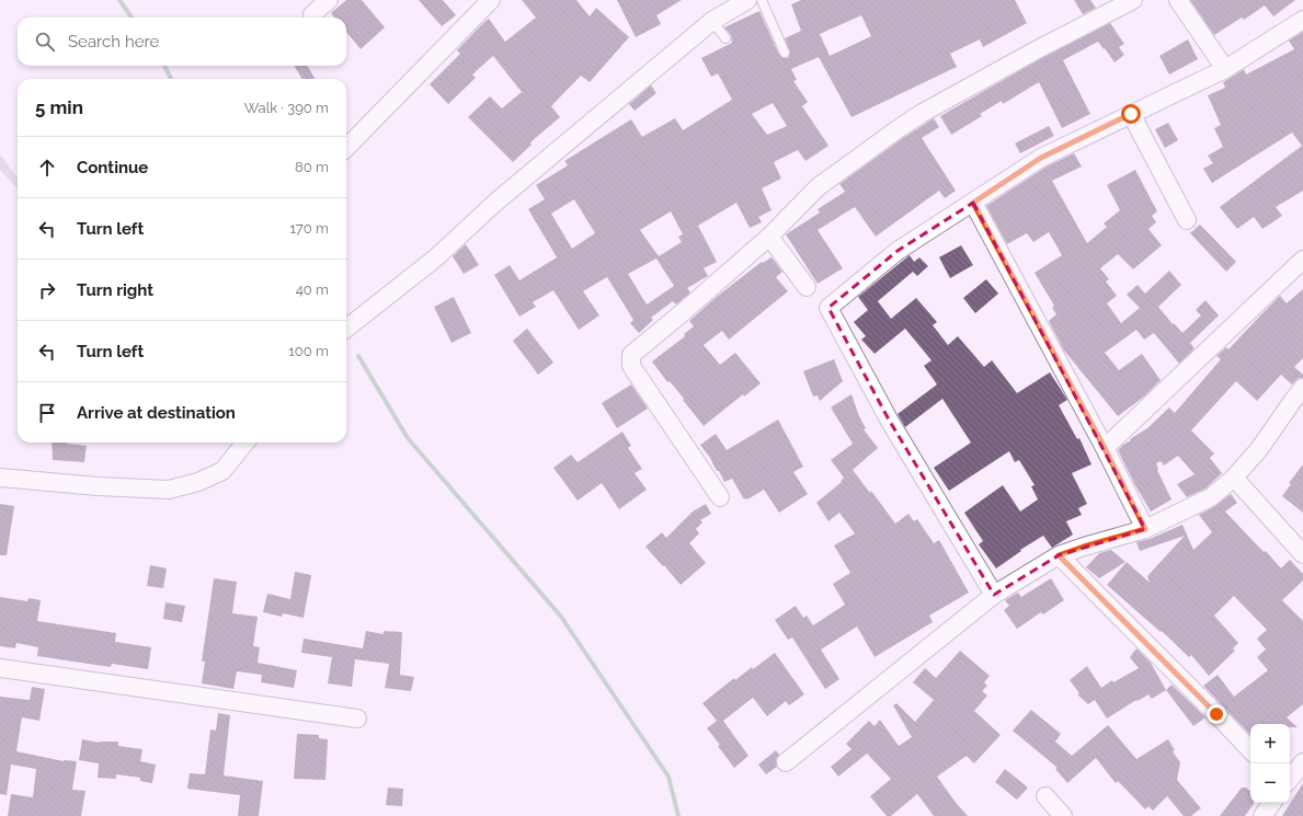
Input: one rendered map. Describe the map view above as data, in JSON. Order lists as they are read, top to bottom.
{
  "page": {
    "search": "Search here",
    "heading": ["5 min", "Walk · 390 m"],
    "list": [
      ["Continue", "80 m"],
      ["Turn left", "170 m"],
      ["Turn right", "40 m"],
      ["Turn left", "100 m"],
      "Arrive at destination"
    ],
    "map_buttons": ["+", "−"]
  }
}
